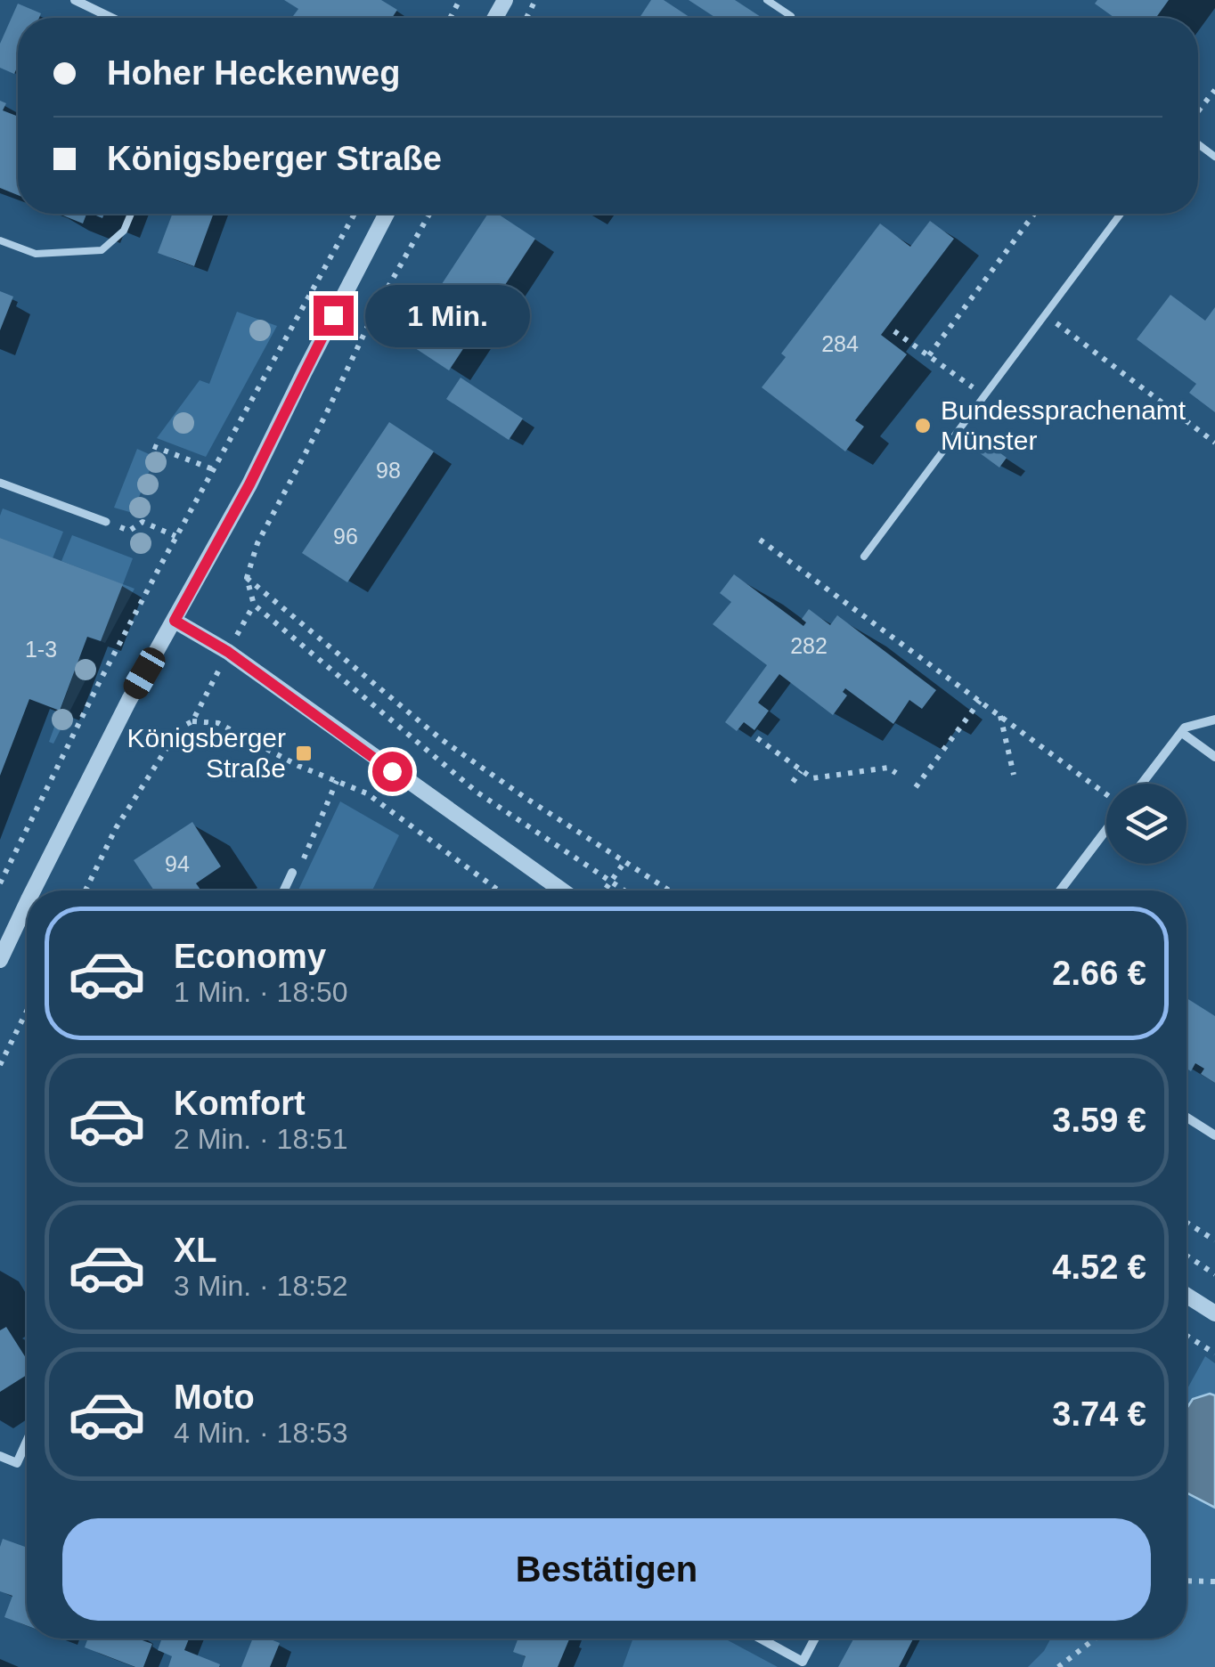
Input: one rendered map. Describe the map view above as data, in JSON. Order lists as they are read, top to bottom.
{
  "places": {
    "other": ["Bundessprachenamt Münster"],
    "transit": ["Königsberger Straße"]
  },
  "house_numbers": [
    "284",
    "98",
    "96",
    "282",
    "1-3",
    "94"
  ],
  "page": {
    "banner": ["Hoher Heckenweg", "Königsberger Straße"],
    "bubble": "1 Min.",
    "list": [
      {
        "name": "Economy",
        "note": "1 Min. · 18:50",
        "value": "2.66 €"
      },
      {
        "name": "Komfort",
        "note": "2 Min. · 18:51",
        "value": "3.59 €"
      },
      {
        "name": "XL",
        "note": "3 Min. · 18:52",
        "value": "4.52 €"
      },
      {
        "name": "Moto",
        "note": "4 Min. · 18:53",
        "value": "3.74 €"
      }
    ],
    "buttons": "Bestätigen"
  }
}
